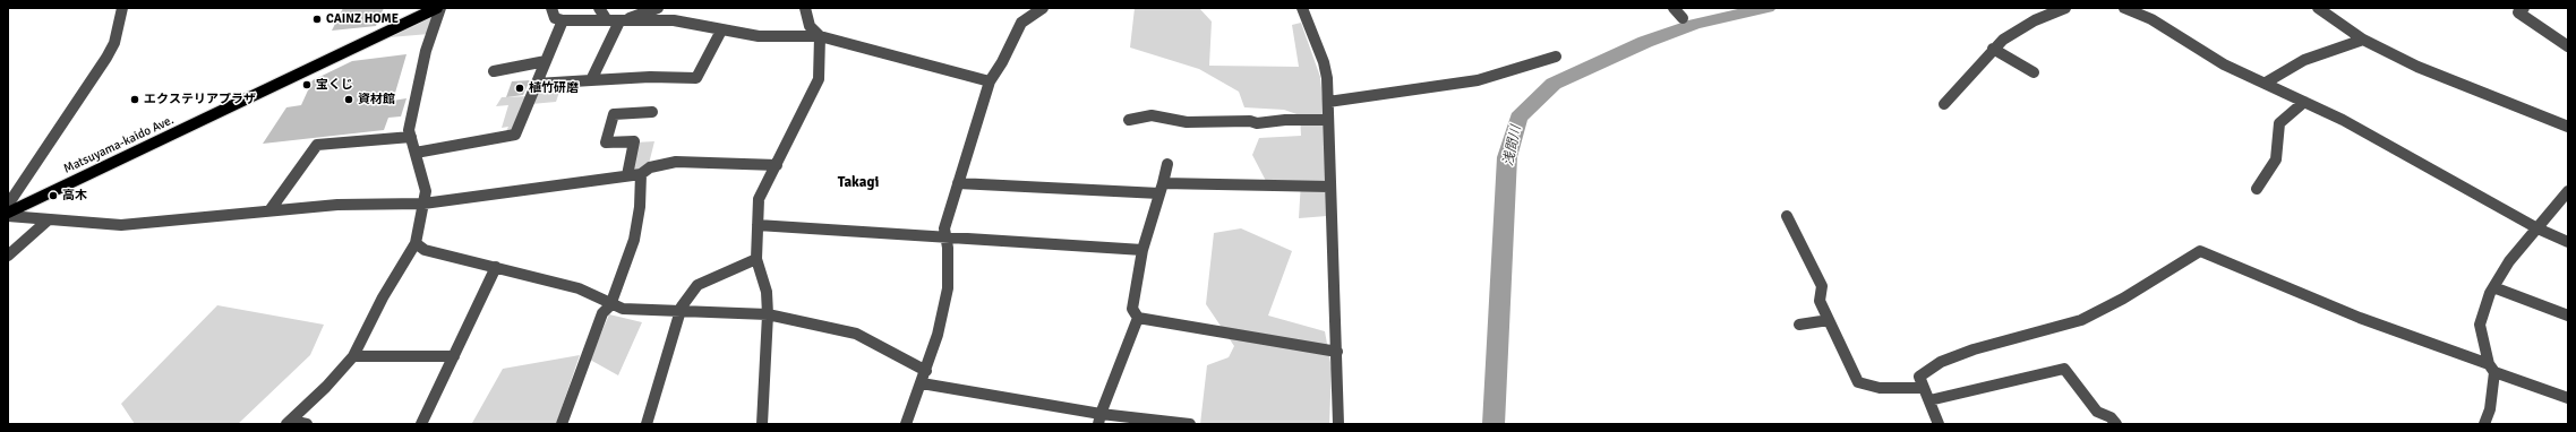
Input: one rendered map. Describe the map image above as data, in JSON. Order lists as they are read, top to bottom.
{
  "streets": {
    "main road": ["Matsuyama-kaido Ave."]
  },
  "districts": ["Takagi"],
  "water": ["浅間川"],
  "places": [
    "CAINZ HOME",
    "宝くじ",
    "植竹研磨",
    "エクステリアプラザ",
    "資材館",
    "高木"
  ]
}
